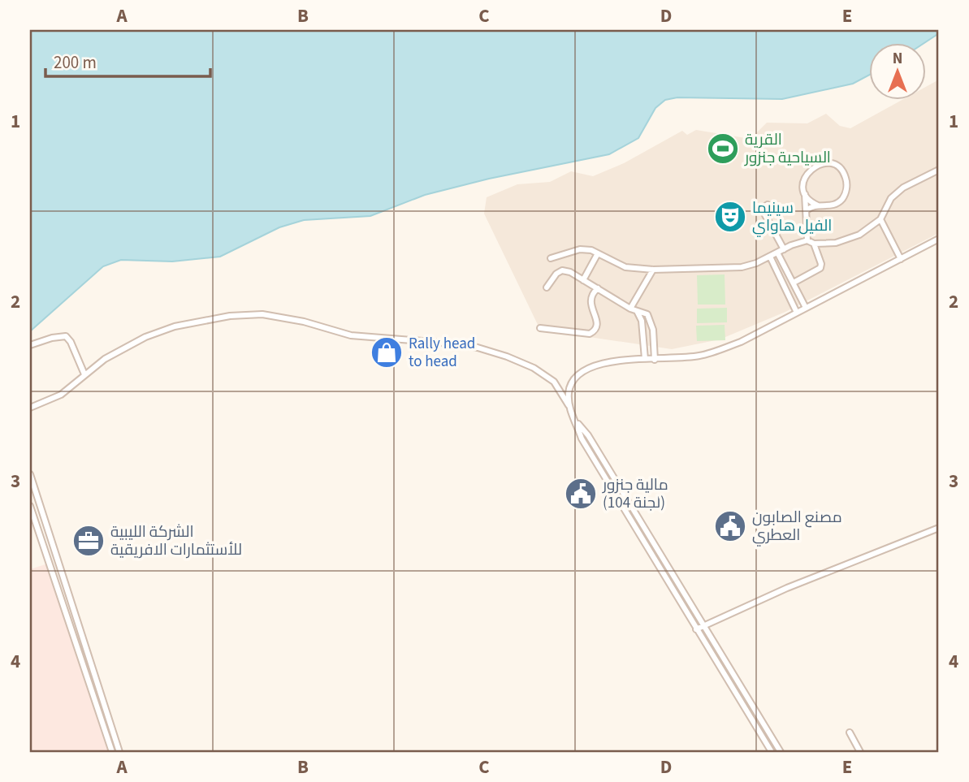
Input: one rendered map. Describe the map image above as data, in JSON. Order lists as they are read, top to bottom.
{
  "places": {
    "sports": ["القرية السياحية جنزور"],
    "theatre": ["سينيما الفيل هاواي"],
    "shop": ["Rally head to head"],
    "public building": ["مالية جنزور (لجنة 104)", "مصنع الصابون العطري"],
    "office": ["الشركة الليبية للأستثمارات الافريقية"]
  },
  "scale_bar": "200 m",
  "north": "top",
  "grid": {
    "columns": [
      "A",
      "B",
      "C",
      "D",
      "E"
    ],
    "rows": [
      "1",
      "2",
      "3",
      "4"
    ]
  }
}
